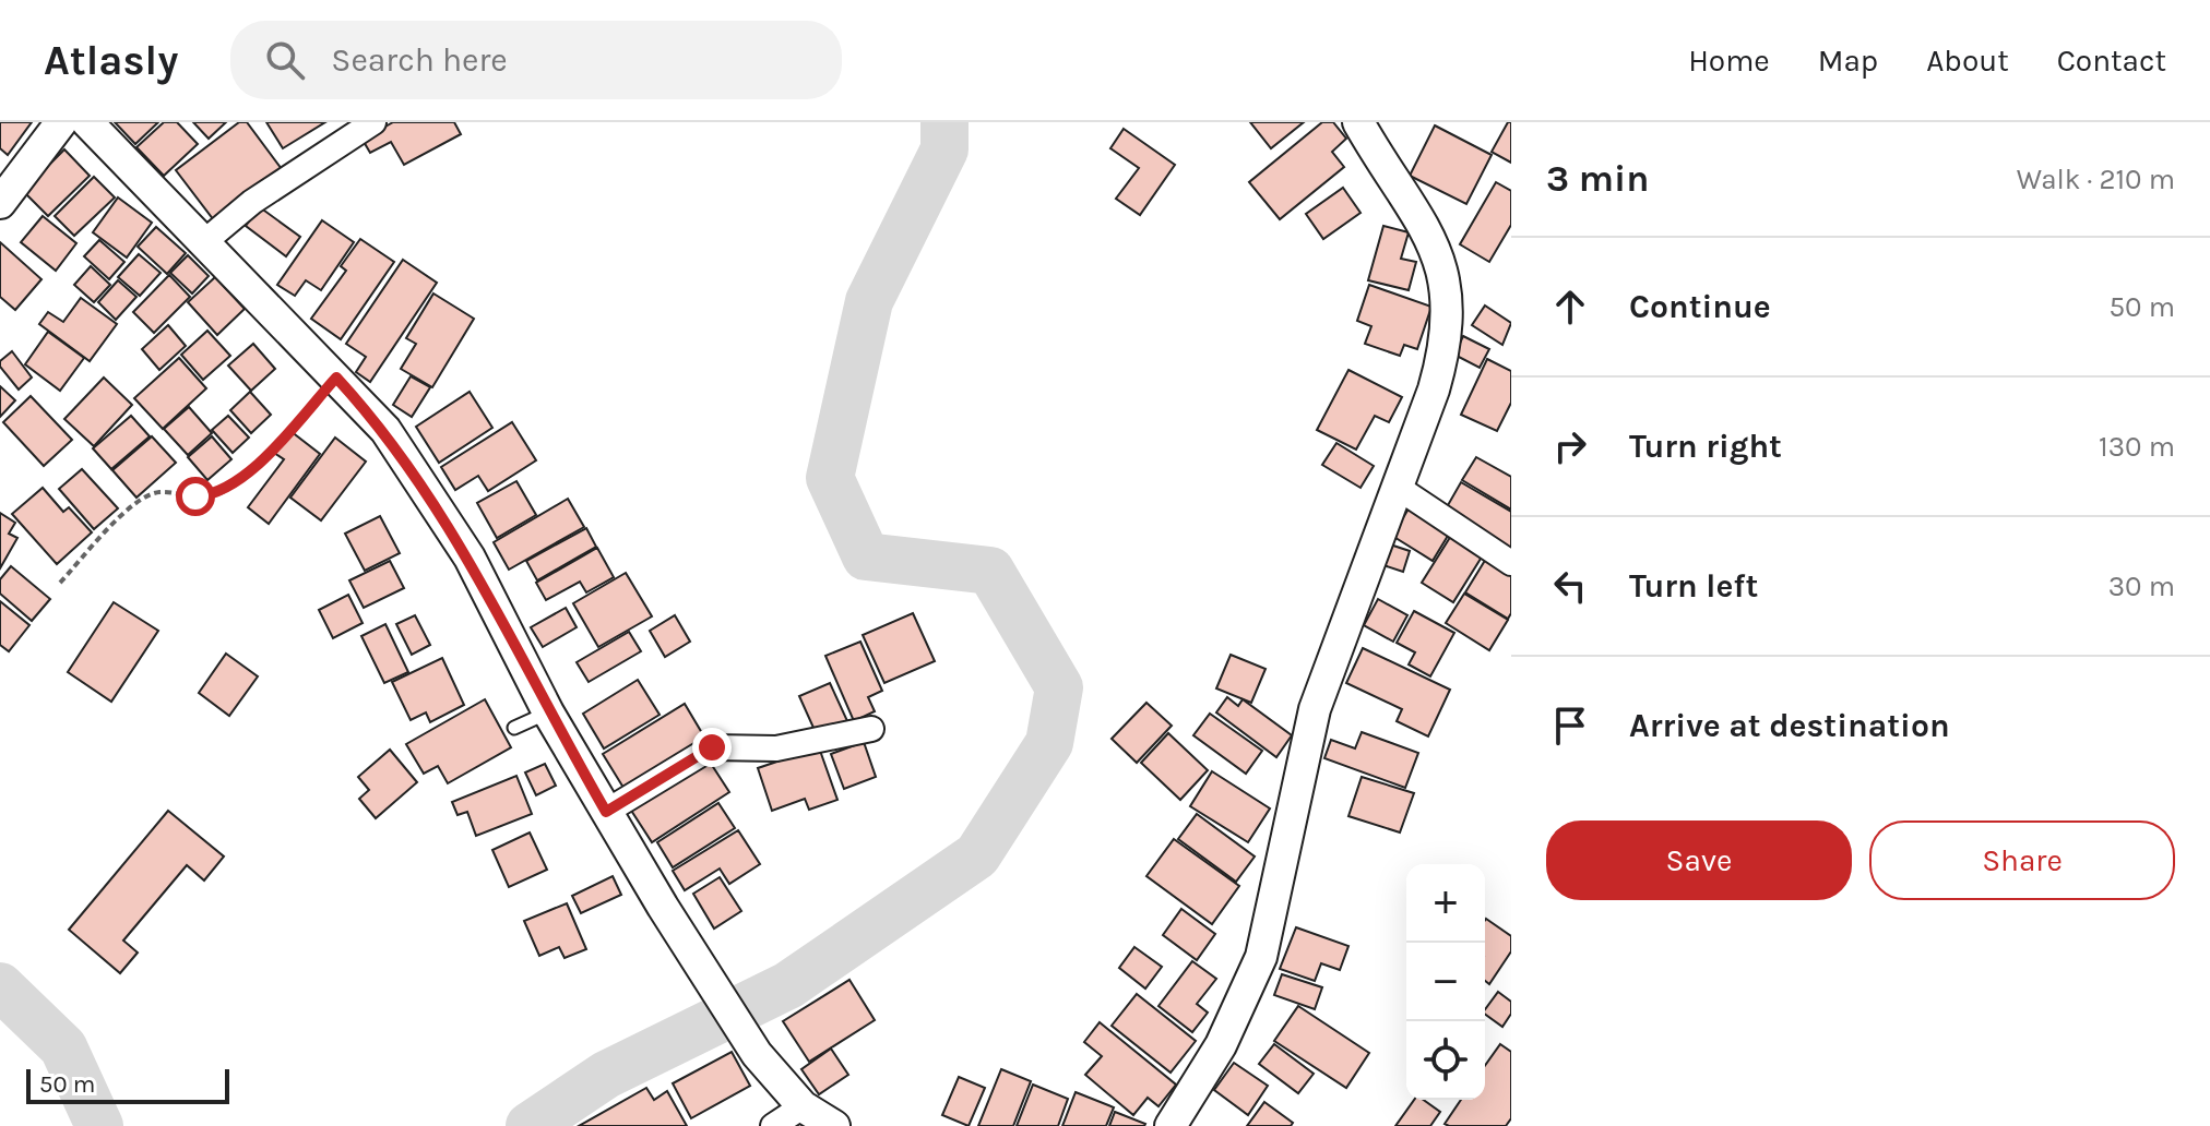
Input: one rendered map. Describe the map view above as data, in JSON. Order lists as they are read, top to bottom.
{
  "scale_bar": "50 m",
  "page": {
    "header": "Atlasly",
    "search": "Search here",
    "nav": [
      "Home",
      "Map",
      "About",
      "Contact"
    ],
    "heading": ["3 min", "Walk · 210 m"],
    "list": [
      ["Continue", "50 m"],
      ["Turn right", "130 m"],
      ["Turn left", "30 m"],
      "Arrive at destination"
    ],
    "buttons": ["Save", "Share"],
    "map_buttons": ["+", "−"],
    "scale": "50 m"
  }
}
